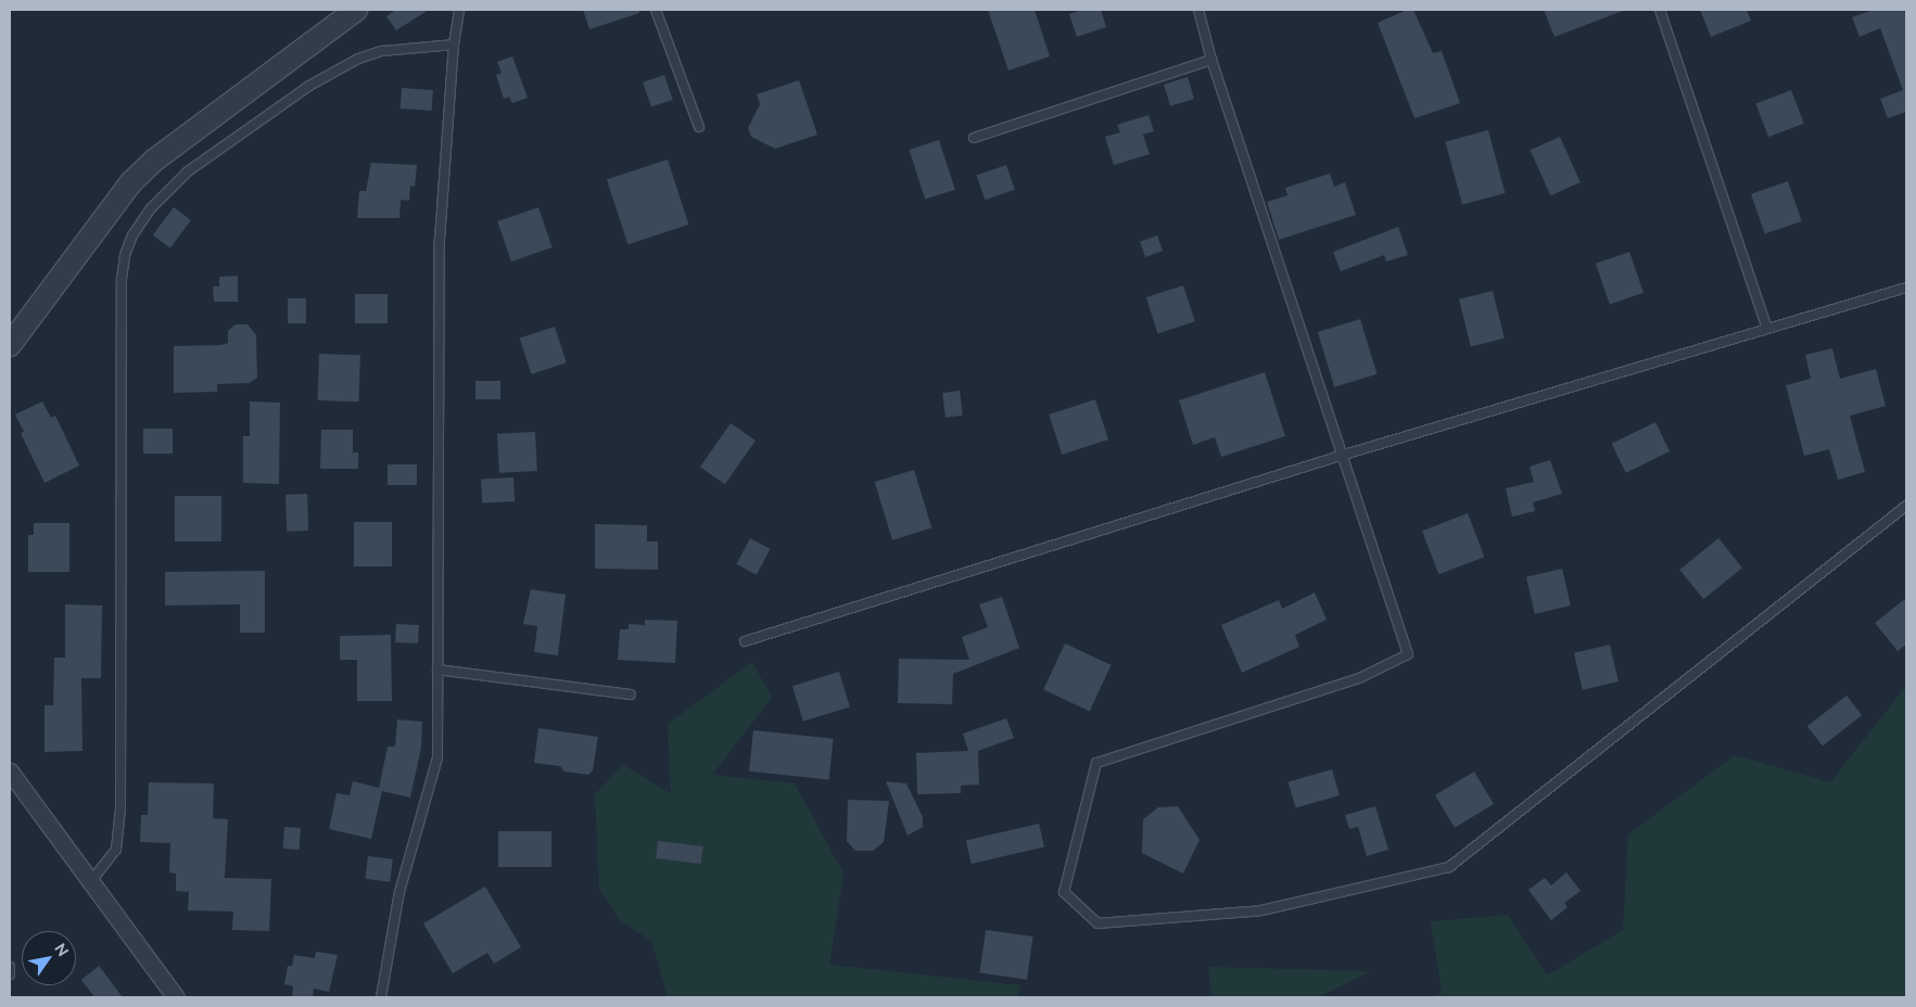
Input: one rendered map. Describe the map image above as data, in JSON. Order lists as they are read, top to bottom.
{
  "north": "top right"
}
